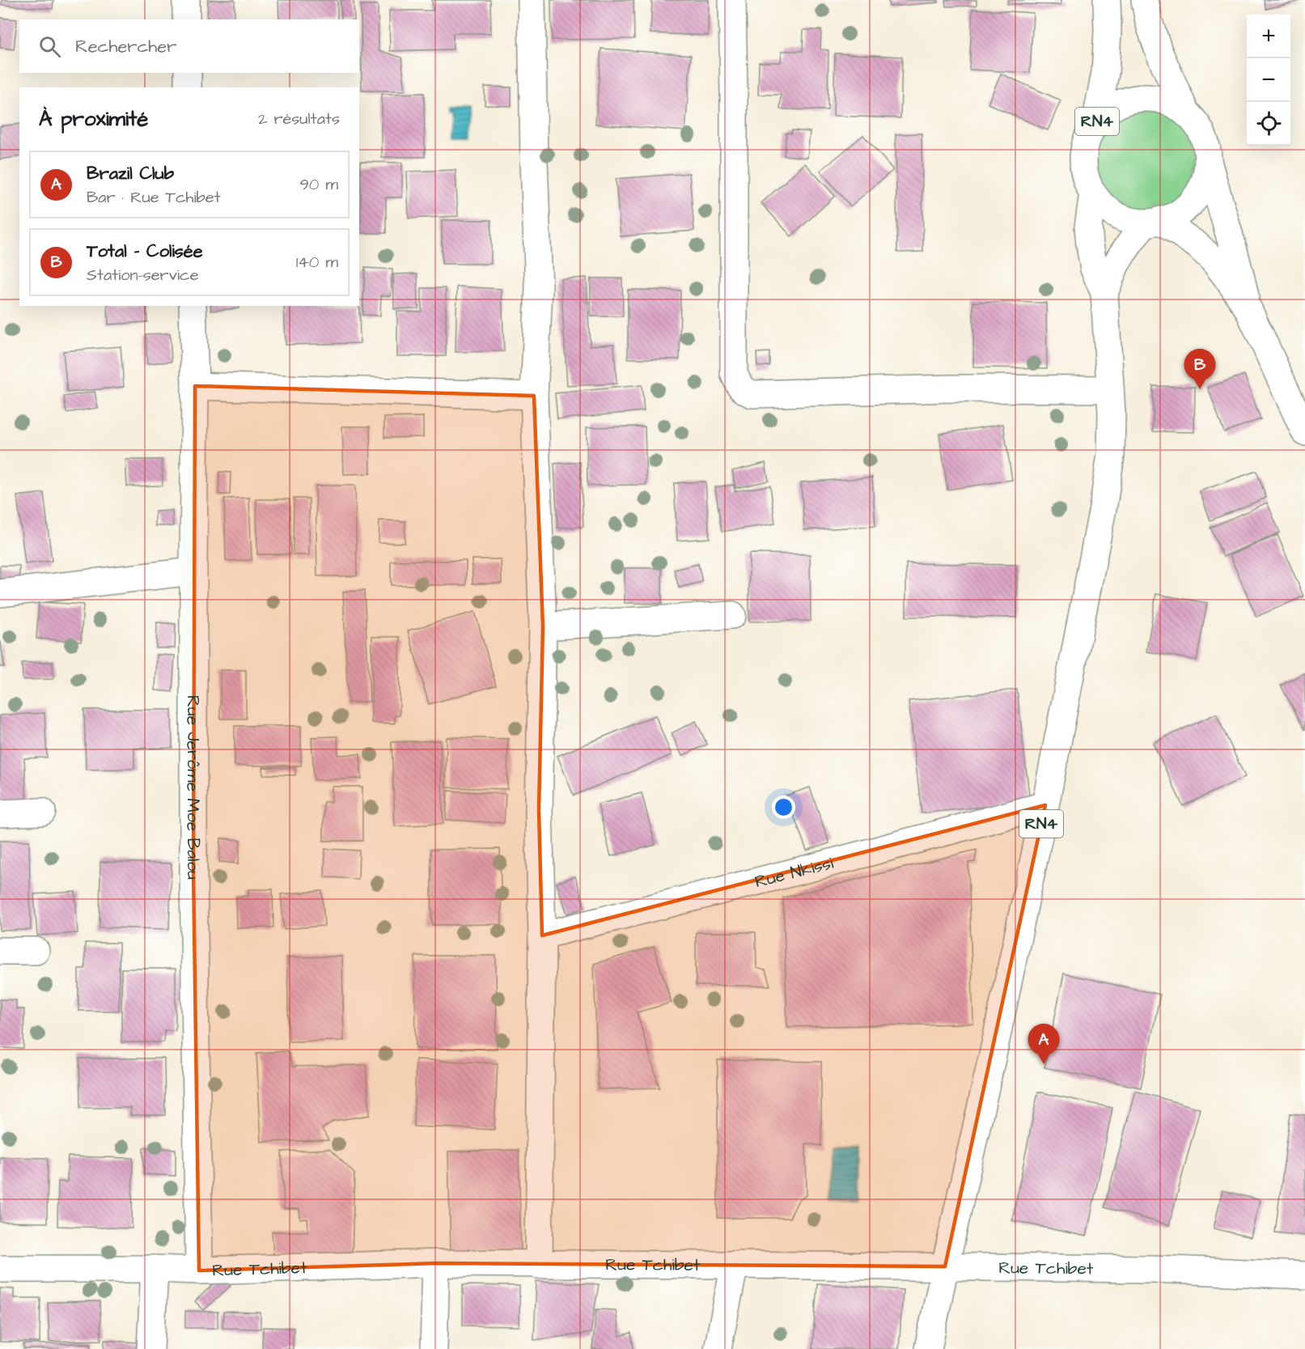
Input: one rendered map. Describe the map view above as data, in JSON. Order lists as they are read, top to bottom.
{
  "streets": {
    "main road": [
      "RN4",
      "Rue Jerôme Moe Balou",
      "Rue Nkissi",
      "Rue Tchibet"
    ]
  },
  "crossings": [
    ["RN4", "Rue Nkissi"],
    ["RN4", "Rue Tchibet"],
    ["Rue Jerôme Moe Balou", "Rue Tchibet"]
  ],
  "page": {
    "map_buttons": ["+", "−"],
    "search": "Rechercher",
    "heading": ["À proximité", "2 résultats"],
    "list": [
      {
        "mark": "A",
        "name": "Brazil Club",
        "note": "Bar · Rue Tchibet",
        "value": "90 m"
      },
      {
        "mark": "B",
        "name": "Total - Colisée",
        "note": "Station-service",
        "value": "140 m"
      }
    ],
    "pins": ["B", "A"]
  }
}
